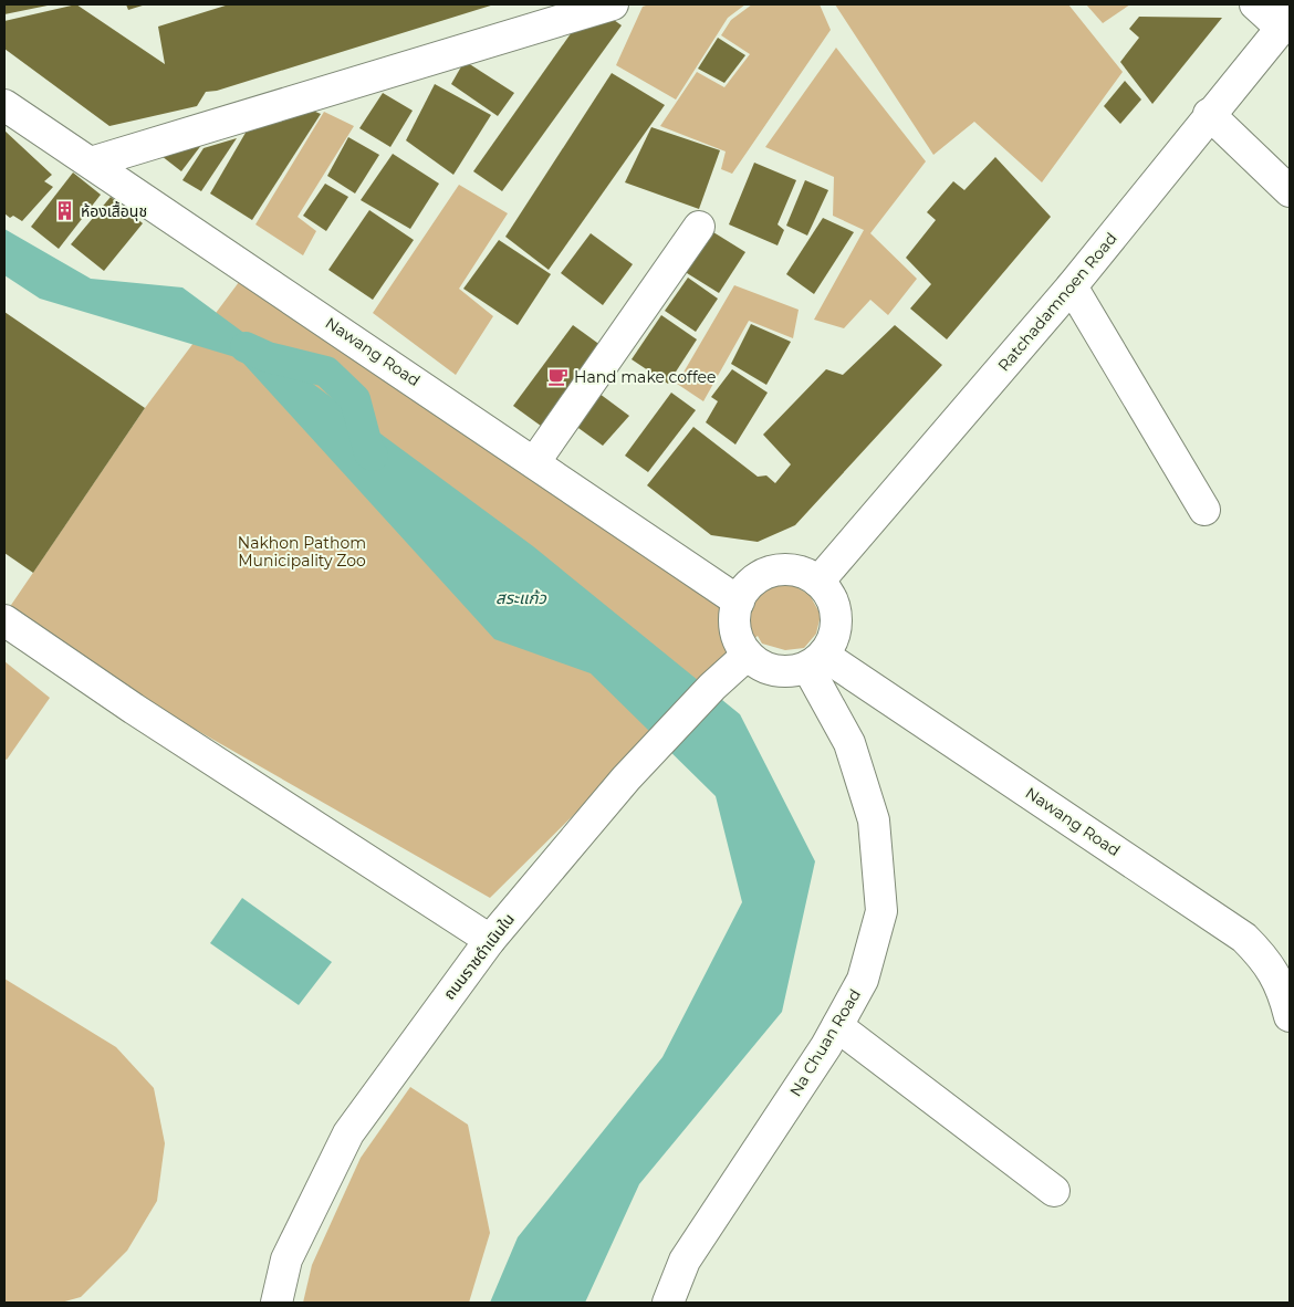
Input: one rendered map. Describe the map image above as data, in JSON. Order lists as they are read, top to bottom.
{
  "streets": {
    "street": [
      "Ratchadamnoen Road",
      "Nawang Road",
      "ถนนราชดำเนินใน",
      "Na Chuan Road"
    ]
  },
  "crossings": [
    ["Ratchadamnoen Road", "Nawang Road"],
    ["Ratchadamnoen Road", "ถนนราชดำเนินใน"],
    ["Ratchadamnoen Road", "Na Chuan Road"],
    ["Nawang Road", "ถนนราชดำเนินใน"],
    ["Nawang Road", "Na Chuan Road"],
    ["ถนนราชดำเนินใน", "Na Chuan Road"]
  ],
  "water": ["สระแก้ว"],
  "parks": ["Nakhon Pathom Municipality Zoo"],
  "places": {
    "building": ["ห้องเสื้อนุช"],
    "cafe": ["Hand make coffee"]
  }
}
